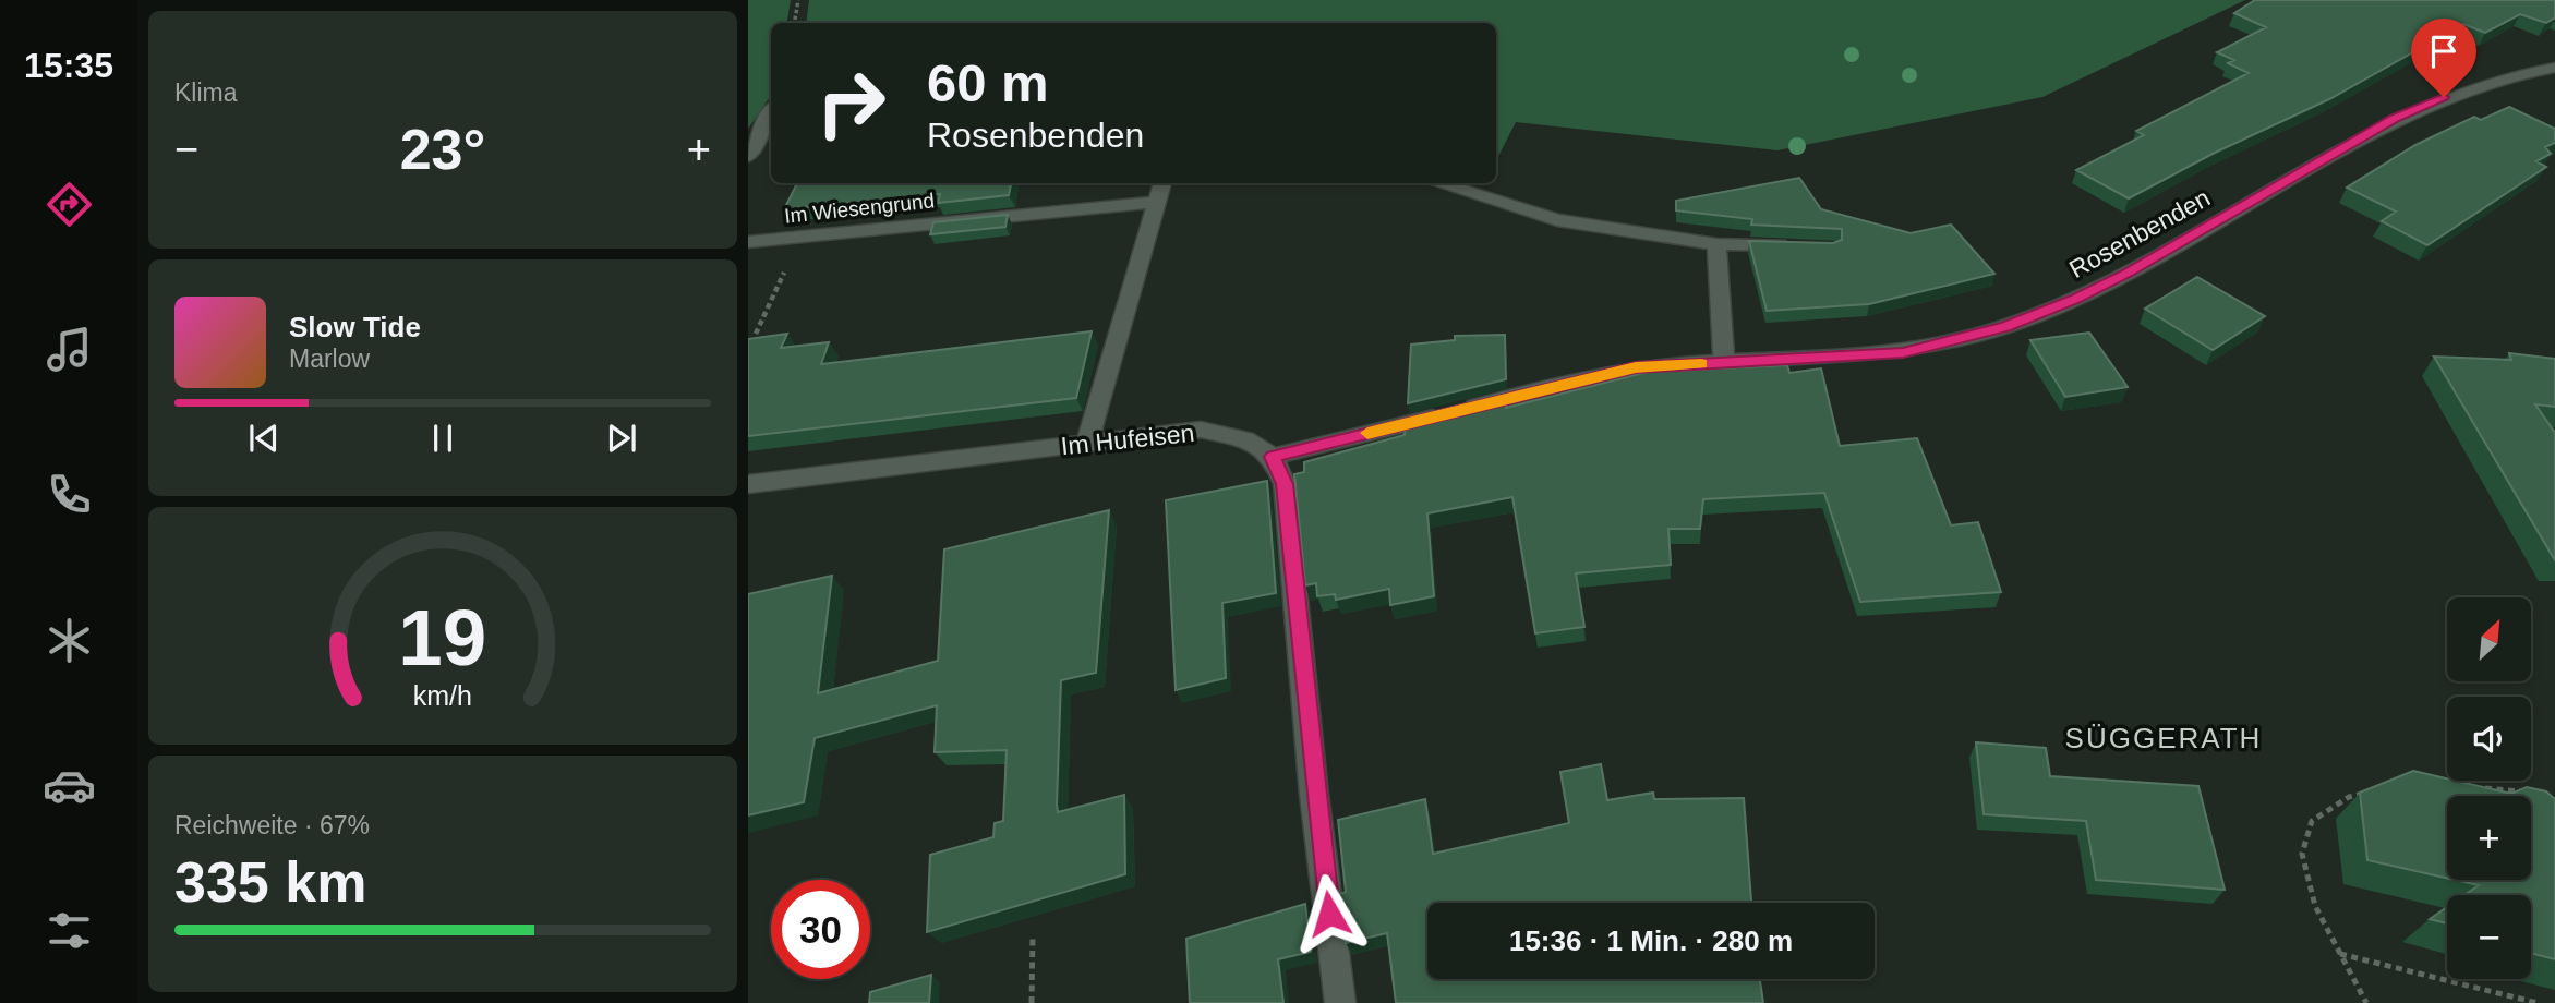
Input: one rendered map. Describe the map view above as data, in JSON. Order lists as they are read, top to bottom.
{
  "streets": {
    "street": ["Im Wiesengrund", "Rosenbenden", "Im Hufeisen"]
  },
  "crossings": [
    ["Rosenbenden", "Im Hufeisen"]
  ],
  "districts": ["SÜGGERATH"],
  "north": "top right",
  "page": {
    "tabs": "15:35",
    "tile": [
      "Klima",
      ["Reichweite · 67%", "335 km"]
    ],
    "turn": ["60 m", "Rosenbenden"],
    "heat": ["−", "23°", "+"],
    "song": ["Slow Tide", "Marlow"],
    "map_buttons": ["+", "−"],
    "limit": "30",
    "trip": "15:36 · 1 Min. · 280 m",
    "gauge": ["19", "km/h"]
  }
}
